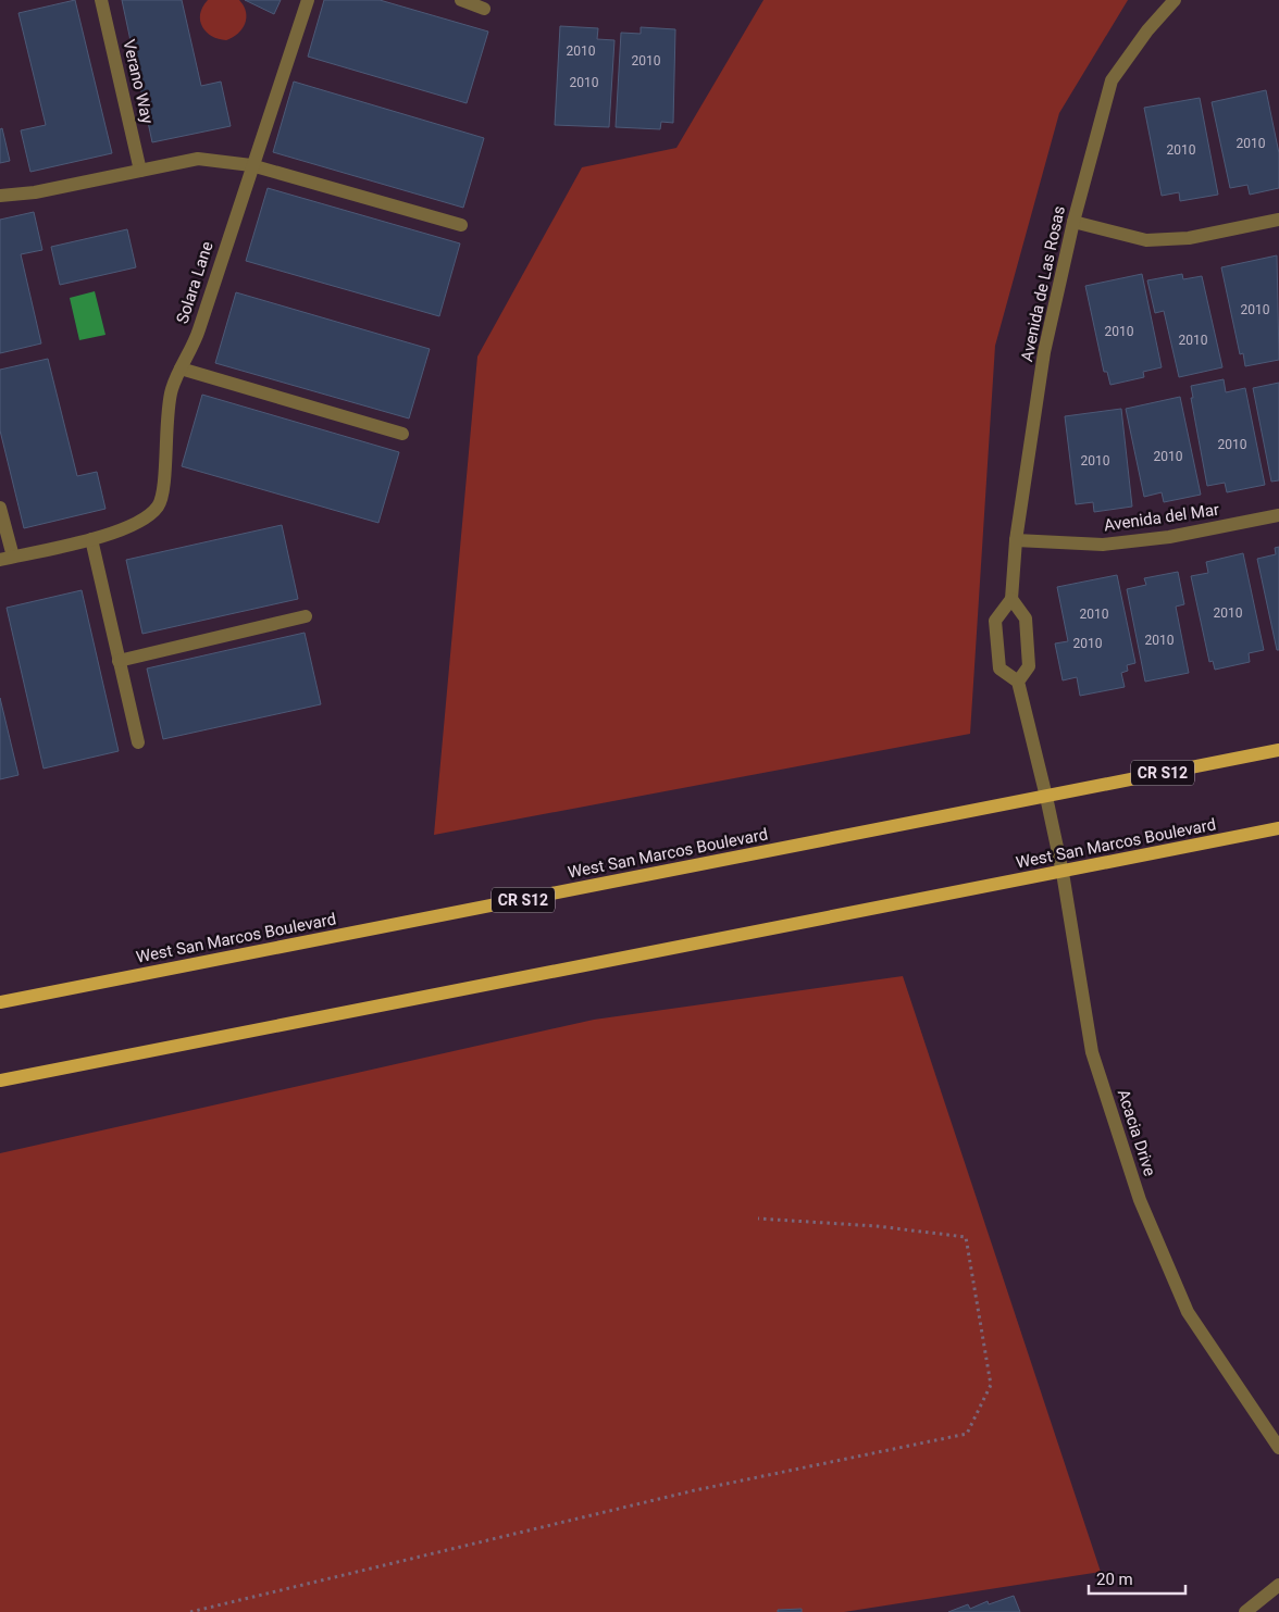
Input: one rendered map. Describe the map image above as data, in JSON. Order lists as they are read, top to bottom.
{
  "streets": {
    "main road": ["CR S12", "West San Marcos Boulevard"],
    "street": [
      "Verano Way",
      "Solara Lane",
      "Avenida de Las Rosas",
      "Avenida del Mar",
      "Acacia Drive"
    ]
  },
  "crossings": [
    ["Avenida de Las Rosas", "Avenida del Mar"],
    ["West San Marcos Boulevard", "Acacia Drive"]
  ],
  "house_numbers": [
    "2010",
    "2010",
    "2010",
    "2010",
    "2010",
    "2010",
    "2010",
    "2010",
    "2010",
    "2010",
    "2010",
    "2010",
    "2010",
    "2010",
    "2010"
  ],
  "scale_bar": "20 m"
}
